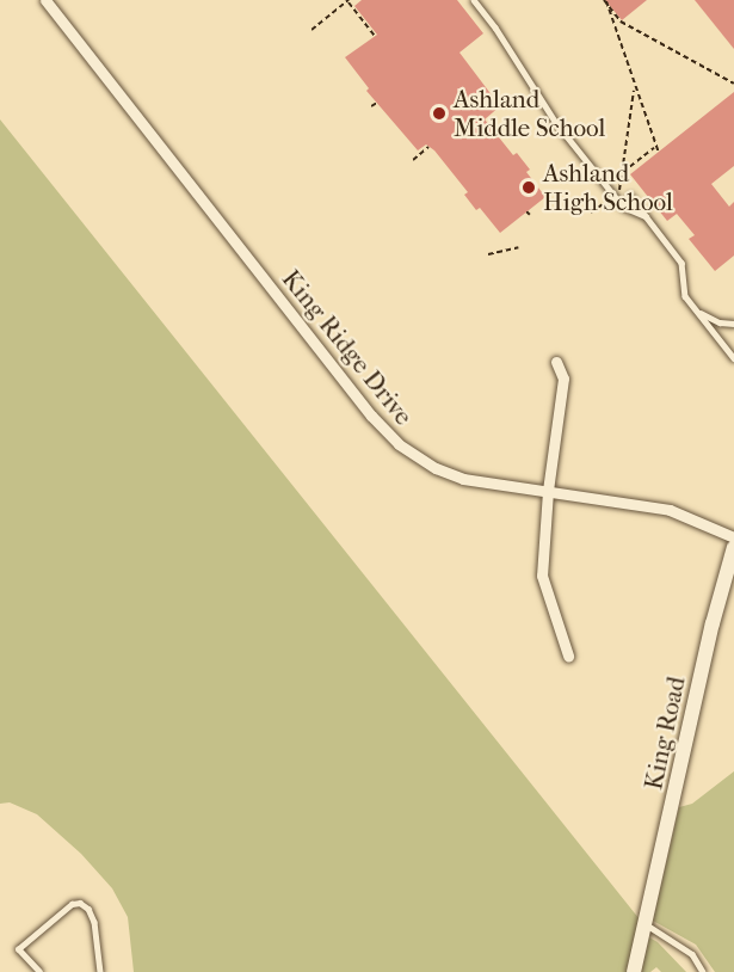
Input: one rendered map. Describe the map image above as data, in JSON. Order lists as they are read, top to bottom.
{
  "streets": {
    "street": ["King Ridge Drive", "King Road"]
  },
  "places": ["Ashland Middle School", "Ashland High School"]
}
